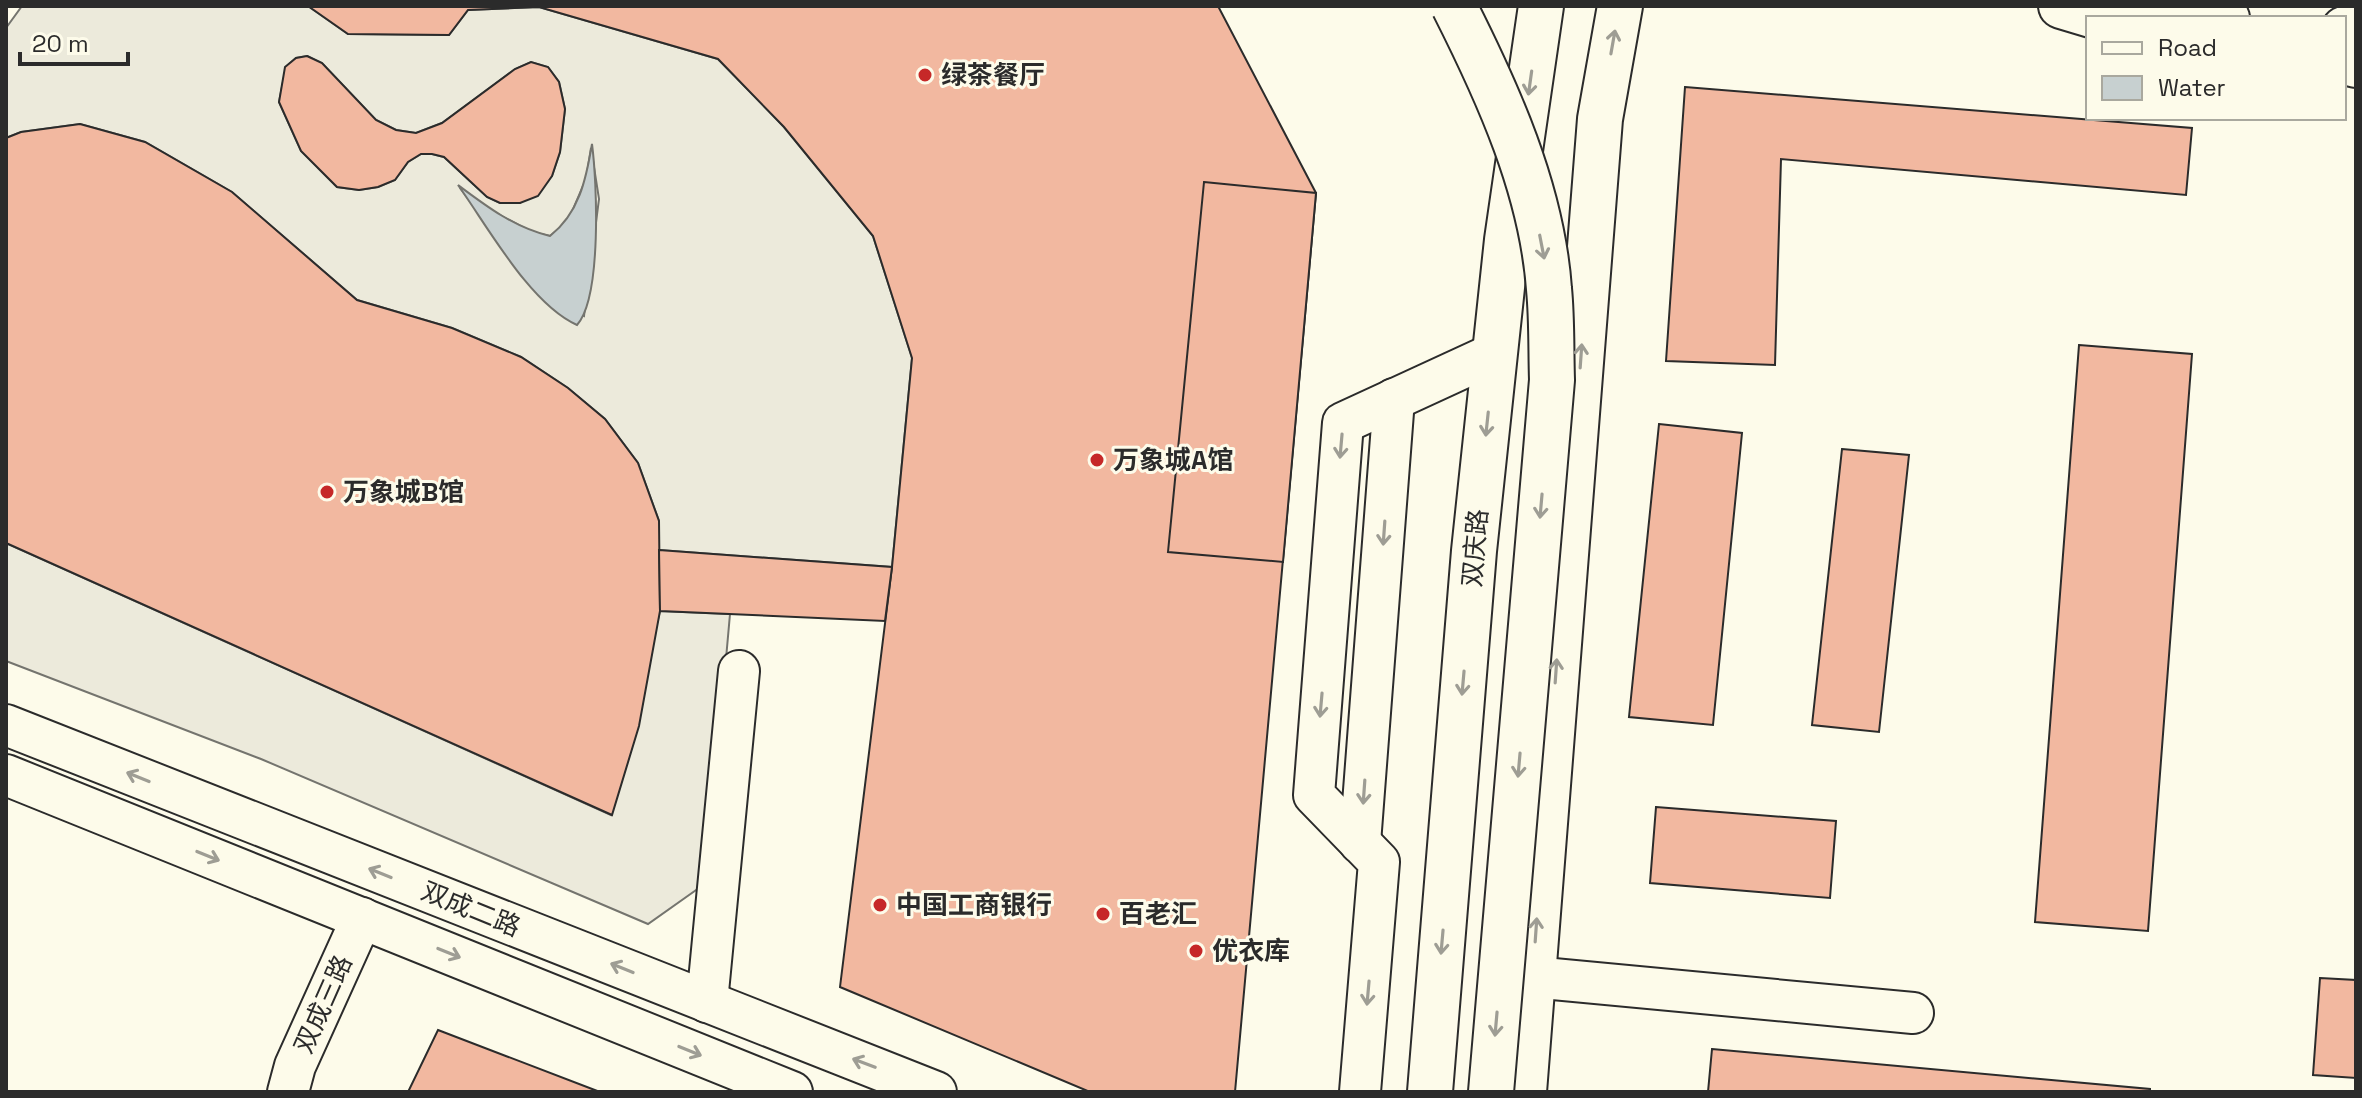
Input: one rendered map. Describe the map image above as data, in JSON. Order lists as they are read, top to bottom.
{
  "streets": {
    "main road": ["双庆路"],
    "street": ["双成二路", "双成三路"]
  },
  "crossings": [
    ["双成二路", "双成三路"]
  ],
  "places": [
    "绿茶餐厅",
    "万象城A馆",
    "万象城B馆",
    "中国工商银行",
    "百老汇",
    "优衣库"
  ],
  "legend": ["Road", "Water"],
  "scale_bar": "20 m"
}
